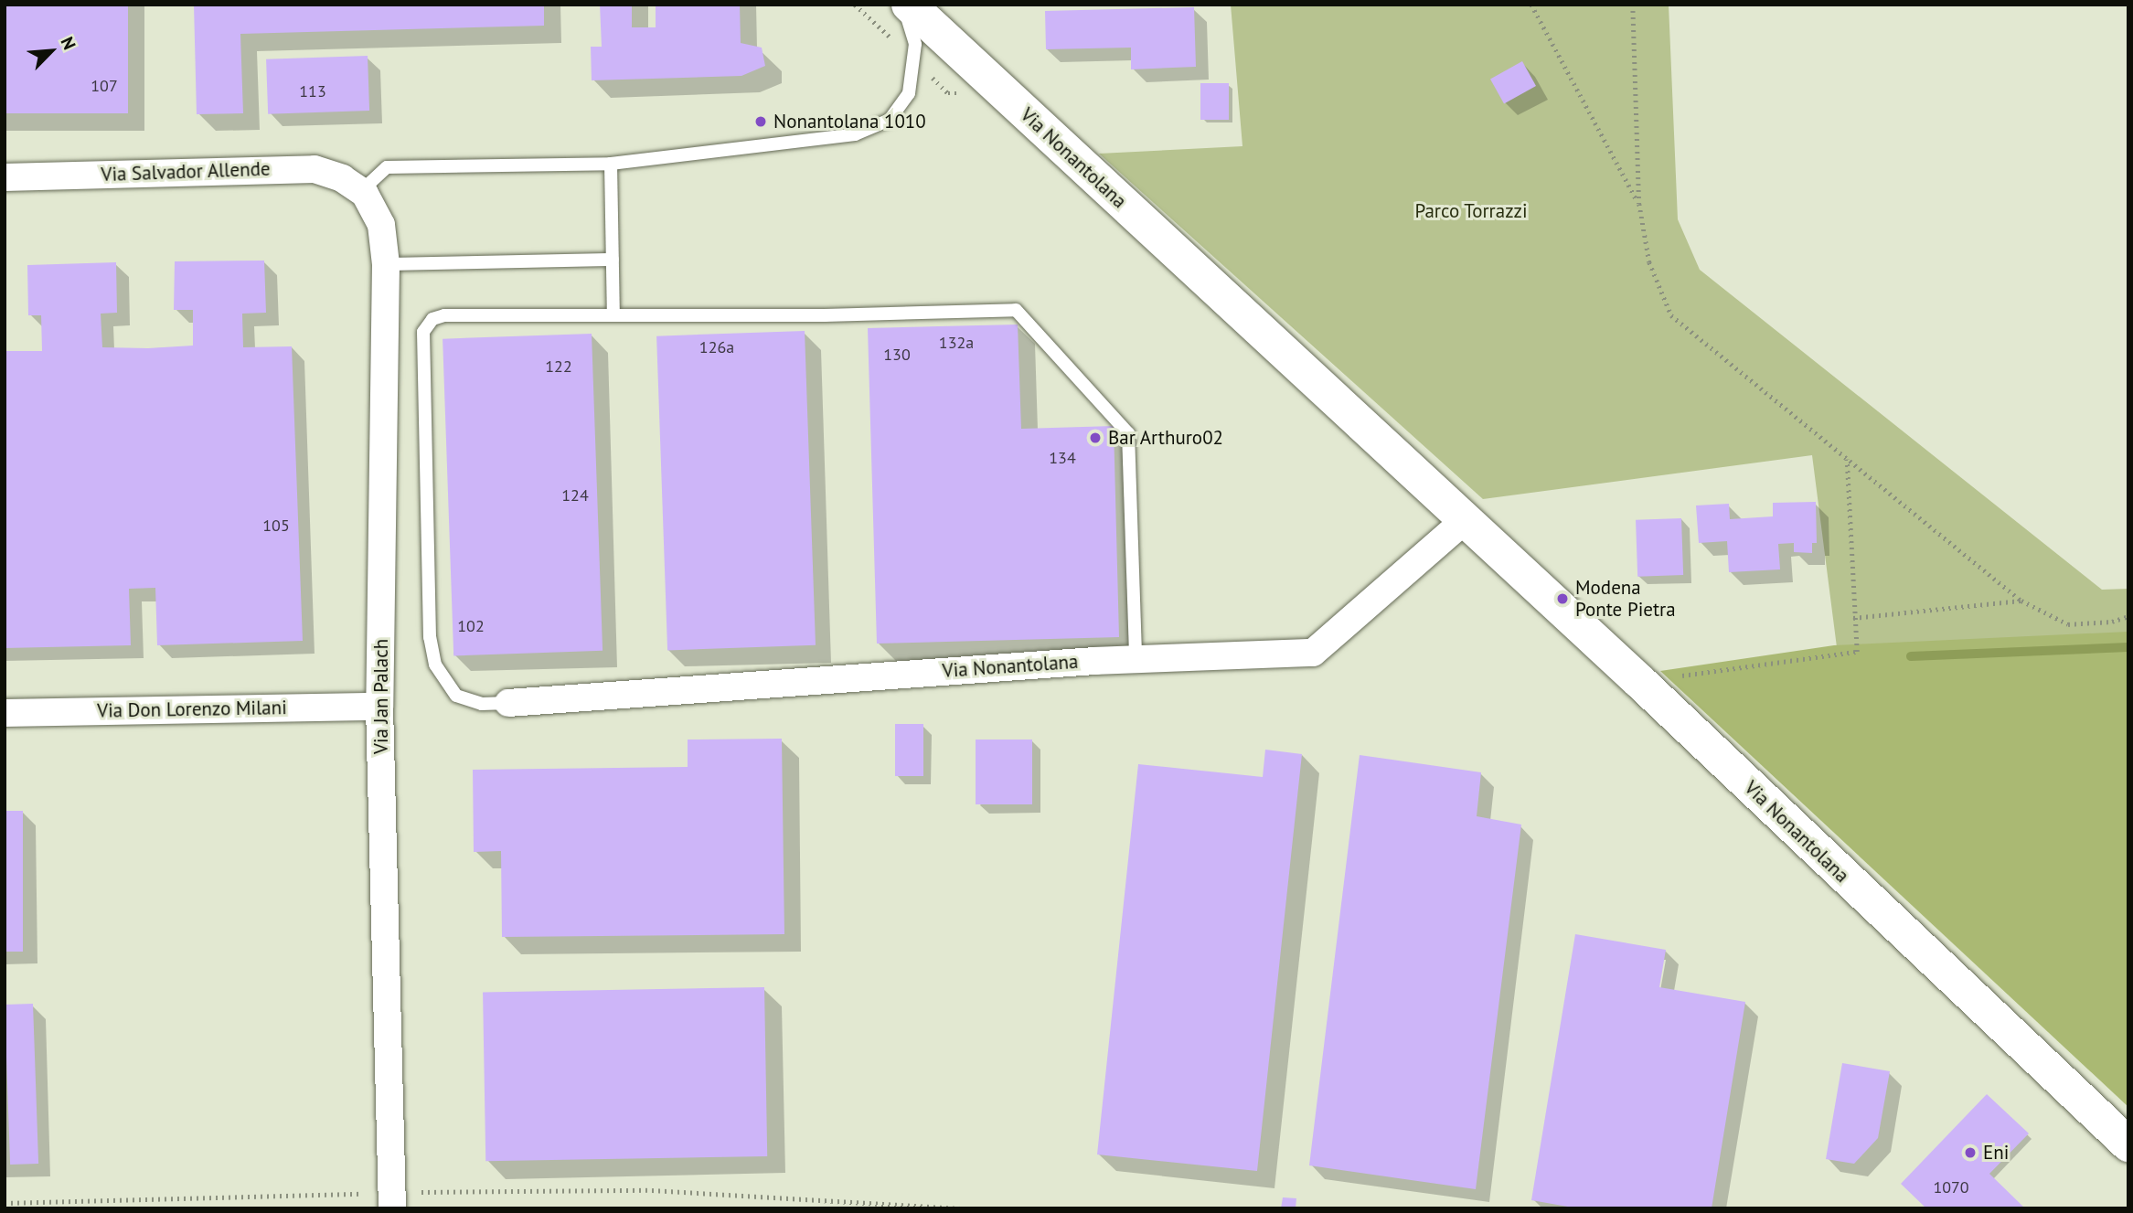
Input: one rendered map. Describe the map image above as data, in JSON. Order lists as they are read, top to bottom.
{
  "streets": {
    "main road": ["Via Nonantolana"],
    "street": ["Via Salvador Allende", "Via Jan Palach", "Via Don Lorenzo Milani"]
  },
  "crossings": [
    ["Via Salvador Allende", "Via Jan Palach"],
    ["Via Jan Palach", "Via Don Lorenzo Milani"]
  ],
  "parks": ["Parco Torrazzi"],
  "places": [
    "Nonantolana 1010",
    "Bar Arthuro02",
    "Modena Ponte Pietra",
    "Eni"
  ],
  "house_numbers": [
    "107",
    "113",
    "132a",
    "126a",
    "130",
    "122",
    "134",
    "124",
    "105",
    "102",
    "1070"
  ],
  "north": "top right"
}
